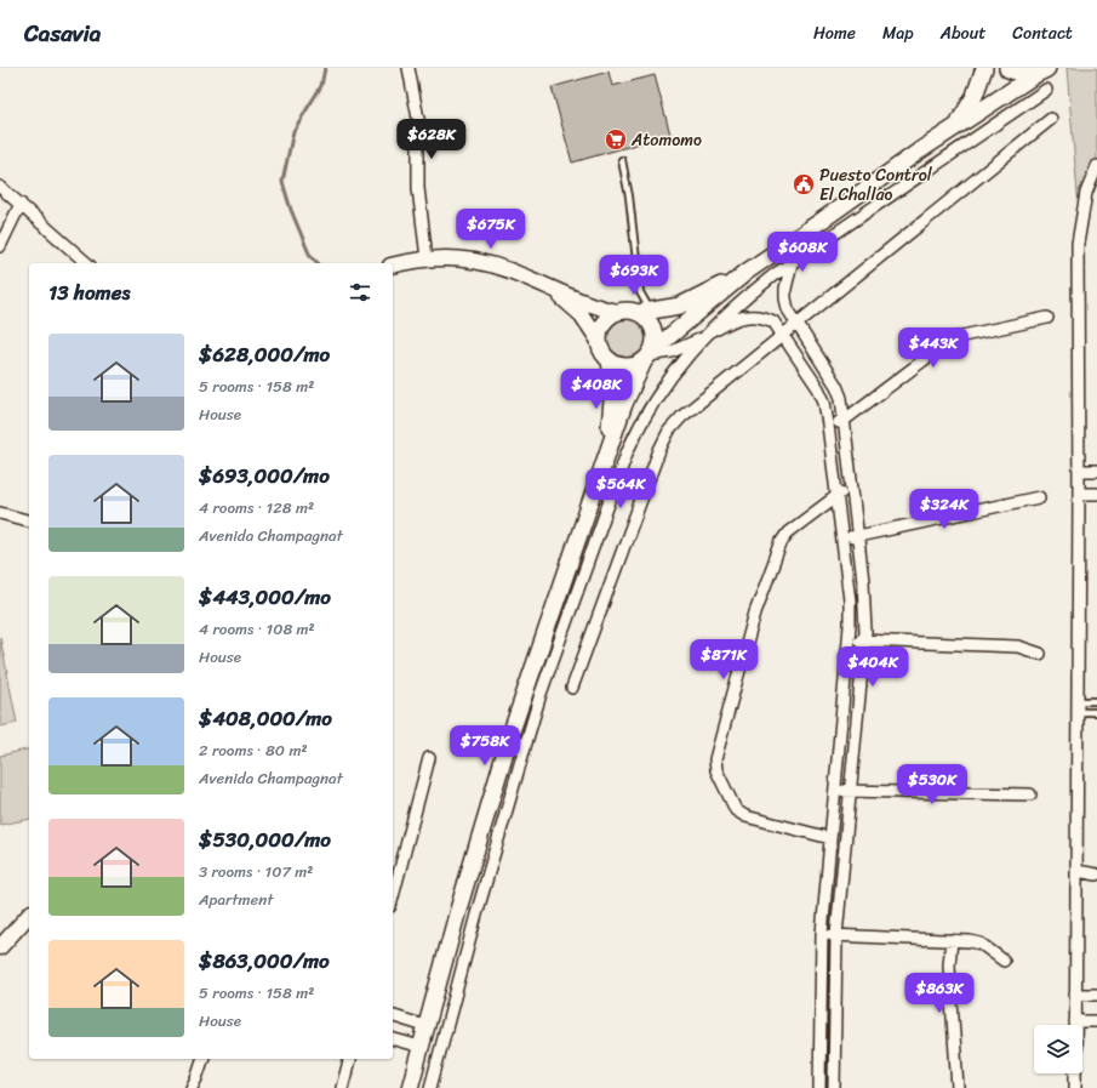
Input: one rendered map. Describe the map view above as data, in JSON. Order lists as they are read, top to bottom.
{
  "places": {
    "supermarket": ["Atomomo"],
    "public building": ["Puesto Control El Challao"]
  },
  "page": {
    "header": "Casavia",
    "nav": [
      "Home",
      "Map",
      "About",
      "Contact"
    ],
    "price": [
      "$628K",
      "$675K",
      "$608K",
      "$693K",
      "$443K",
      "$408K",
      "$564K",
      "$324K",
      "$871K",
      "$404K",
      "$758K",
      "$530K",
      "$863K"
    ],
    "heading": "13 homes",
    "list": [
      {
        "name": "$628,000/mo",
        "note": "5 rooms · 158 m² · House"
      },
      {
        "name": "$693,000/mo",
        "note": "4 rooms · 128 m² · Avenida Champagnat"
      },
      {
        "name": "$443,000/mo",
        "note": "4 rooms · 108 m² · House"
      },
      {
        "name": "$408,000/mo",
        "note": "2 rooms · 80 m² · Avenida Champagnat"
      },
      {
        "name": "$530,000/mo",
        "note": "3 rooms · 107 m² · Apartment"
      },
      {
        "name": "$863,000/mo",
        "note": "5 rooms · 158 m² · House"
      }
    ]
  }
}
